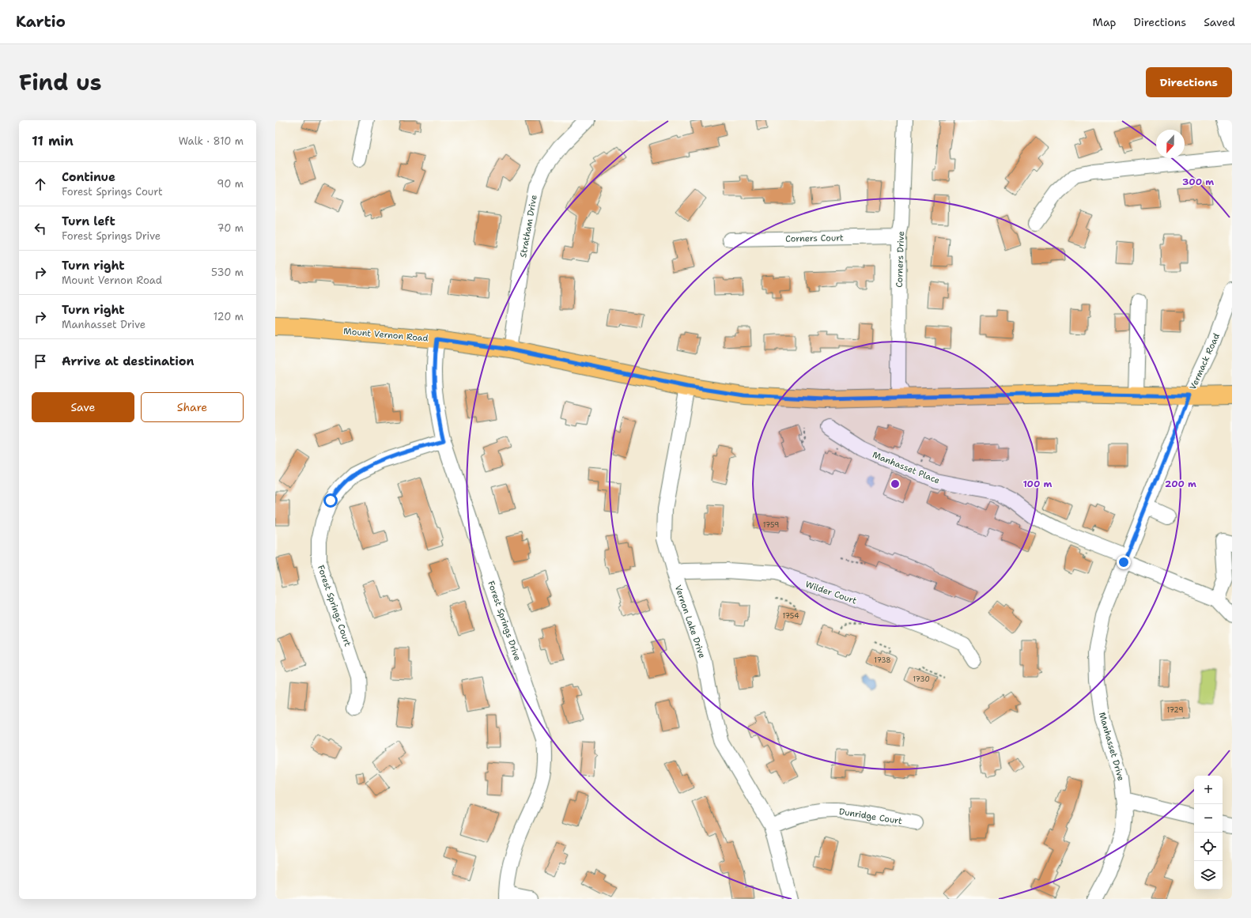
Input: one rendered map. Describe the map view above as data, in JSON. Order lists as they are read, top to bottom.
{
  "streets": {
    "main road": ["Mount Vernon Road"],
    "street": [
      "Stratham Drive",
      "Corners Court",
      "Corners Drive",
      "Vermack Road",
      "Manhasset Place",
      "Wilder Court",
      "Forest Springs Court",
      "Forest Springs Drive",
      "Vernon Lake Drive",
      "Manhasset Drive",
      "Dunridge Court"
    ]
  },
  "crossings": [
    ["Stratham Drive", "Mount Vernon Road"],
    ["Corners Court", "Corners Drive"],
    ["Corners Drive", "Mount Vernon Road"],
    ["Mount Vernon Road", "Vermack Road"],
    ["Mount Vernon Road", "Forest Springs Drive"],
    ["Mount Vernon Road", "Vernon Lake Drive"],
    ["Mount Vernon Road", "Manhasset Drive"],
    ["Vermack Road", "Manhasset Drive"],
    ["Manhasset Place", "Manhasset Drive"],
    ["Wilder Court", "Vernon Lake Drive"],
    ["Forest Springs Court", "Forest Springs Drive"],
    ["Vernon Lake Drive", "Dunridge Court"]
  ],
  "house_numbers": [
    "1759",
    "1754",
    "1738",
    "1730",
    "1729"
  ],
  "north": "bottom",
  "page": {
    "header": "Kartio",
    "nav": ["Map", "Directions", "Saved"],
    "title": "Find us",
    "buttons": [
      "Directions",
      ["Save", "Share"]
    ],
    "heading": ["11 min", "Walk · 810 m"],
    "list": [
      ["Continue", "Forest Springs Court", "90 m"],
      ["Turn left", "Forest Springs Drive", "70 m"],
      ["Turn right", "Mount Vernon Road", "530 m"],
      ["Turn right", "Manhasset Drive", "120 m"],
      "Arrive at destination"
    ],
    "map_buttons": ["+", "−"]
  },
  "rings": ["300 m", "100 m", "200 m"]
}
